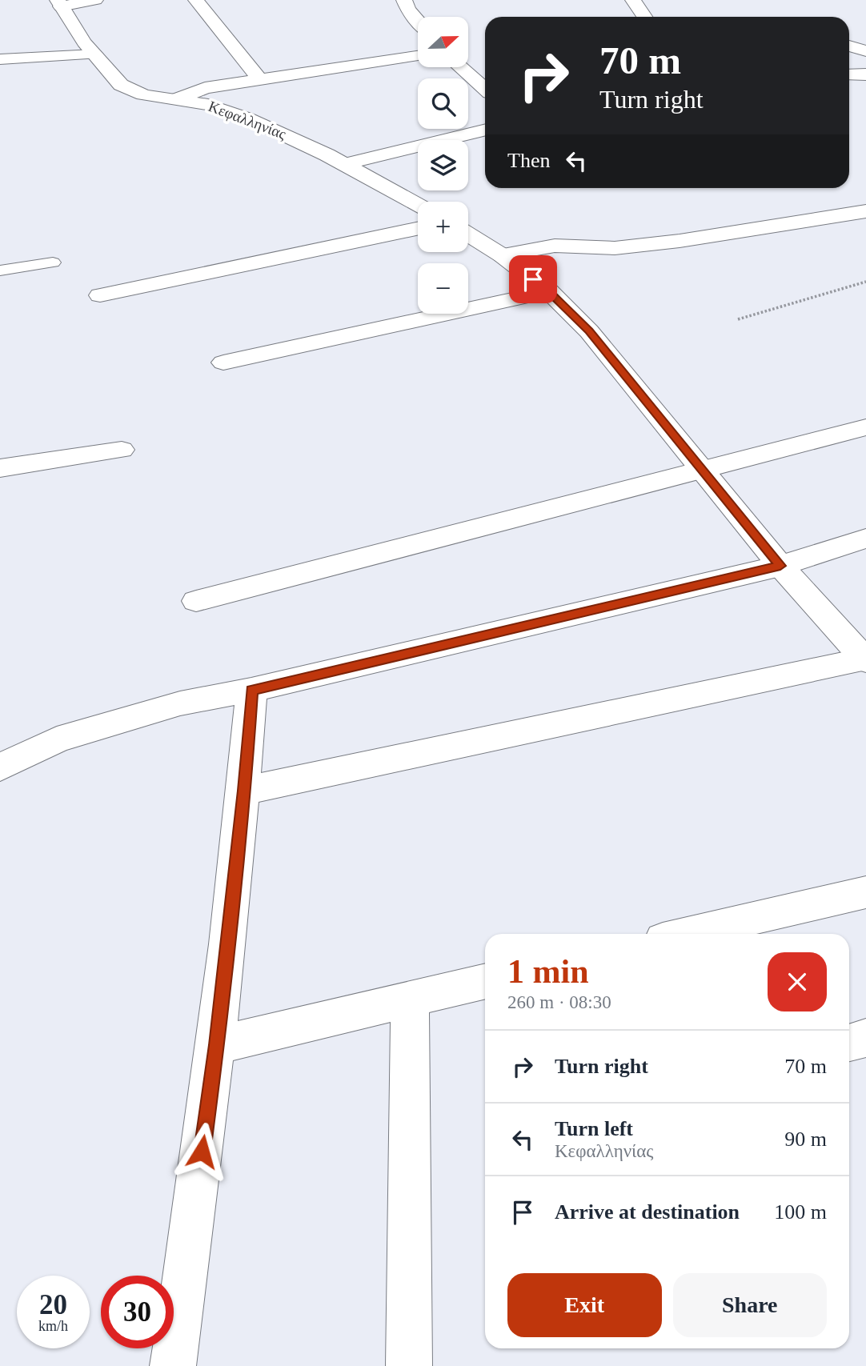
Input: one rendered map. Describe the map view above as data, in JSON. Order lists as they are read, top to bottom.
{
  "streets": {
    "street": ["Κεφαλληνίας"]
  },
  "north": "right",
  "page": {
    "map_buttons": ["+", "−"],
    "turn": ["70 m", "Turn right"],
    "then": "Then",
    "heading": ["1 min", "260 m · 08:30"],
    "list": [
      {
        "name": "Turn right",
        "value": "70 m"
      },
      {
        "name": "Turn left",
        "note": "Κεφαλληνίας",
        "value": "90 m"
      },
      {
        "name": "Arrive at destination",
        "value": "100 m"
      }
    ],
    "buttons": ["Exit", "Share"],
    "speed": "20 km/h",
    "limit": "30"
  }
}
